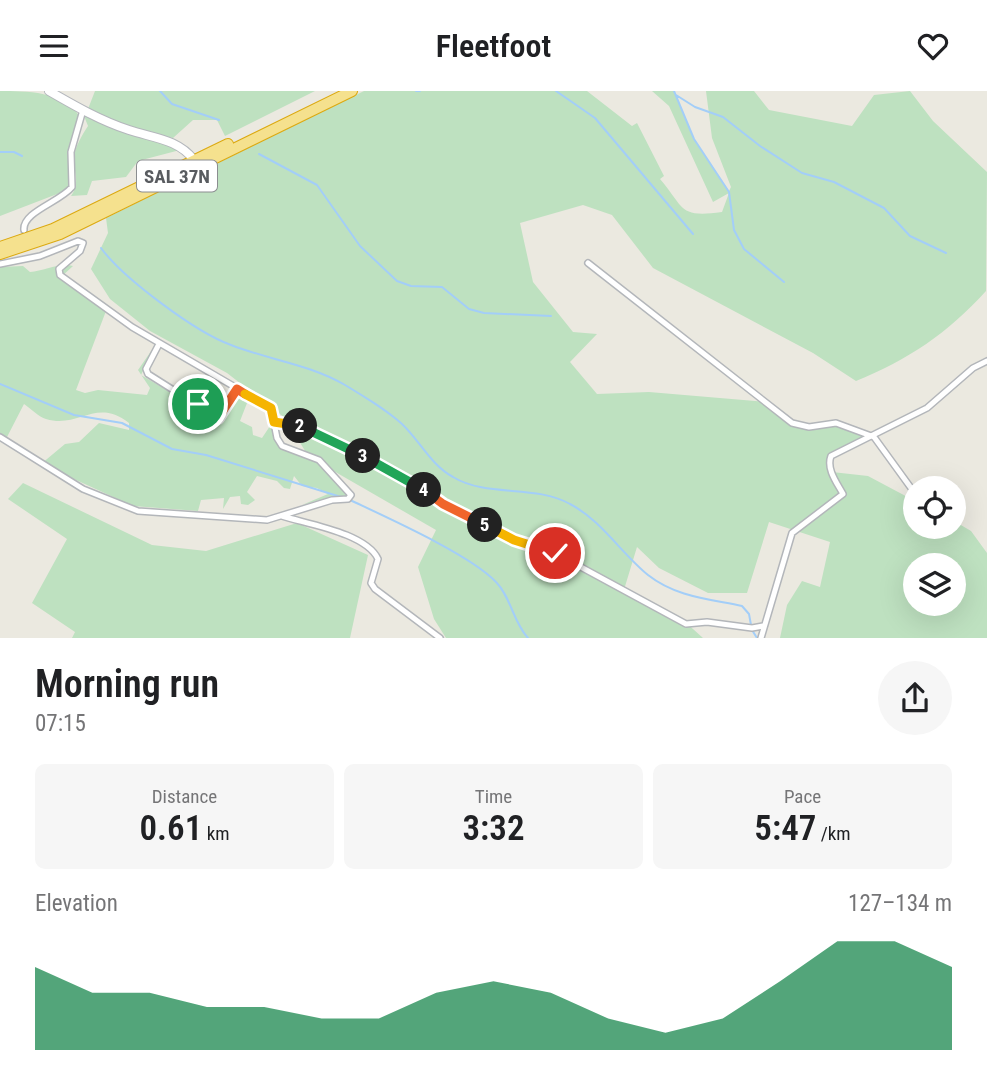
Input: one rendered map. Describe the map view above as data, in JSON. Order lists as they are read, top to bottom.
{
  "streets": {
    "highway": ["SAL 37N"]
  },
  "page": {
    "header": "Fleetfoot",
    "pins": [
      "2",
      "3",
      "4",
      "5"
    ],
    "heading": ["Morning run", "07:15"],
    "stats": [
      ["Distance", "0.61 km"],
      ["Time", "3:32"],
      ["Pace", "5:47 /km"]
    ],
    "chart": ["Elevation", "127–134 m"]
  }
}
